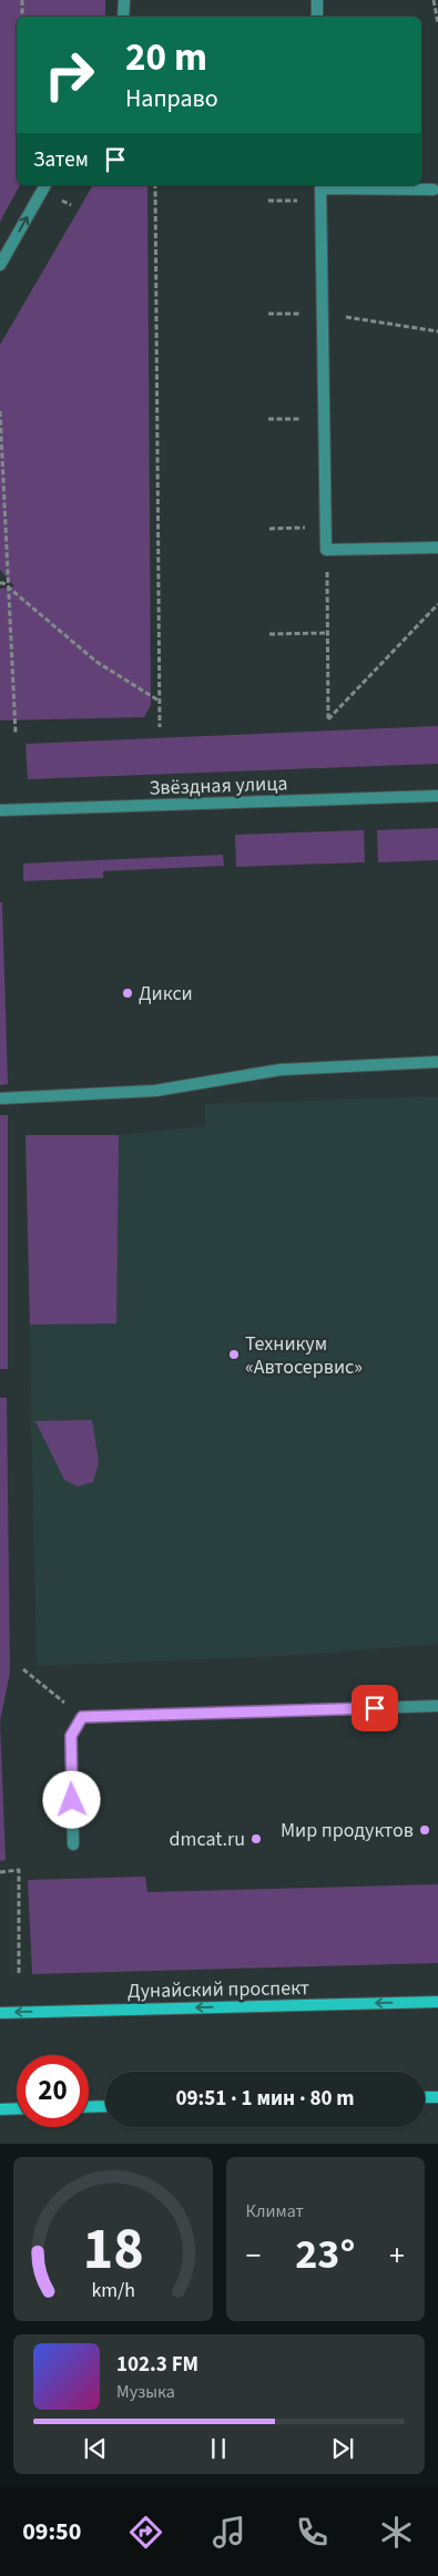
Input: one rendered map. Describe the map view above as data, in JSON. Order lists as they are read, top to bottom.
{
  "streets": {
    "main road": ["Дунайский проспект"],
    "street": ["Звёздная улица"]
  },
  "one_way": ["Дунайский проспект"],
  "places": [
    "Дикси",
    "Техникум «Автосервис»",
    "Мир продуктов",
    "dmcat.ru"
  ],
  "page": {
    "turn": ["20 m", "Направо"],
    "then": "Затем",
    "limit": "20",
    "trip": "09:51 · 1 мин · 80 m",
    "tile": "Климат",
    "heat": ["−", "23°", "+"],
    "song": ["102.3 FM", "Музыка"],
    "tabs": "09:50",
    "gauge": ["18", "km/h"]
  }
}
